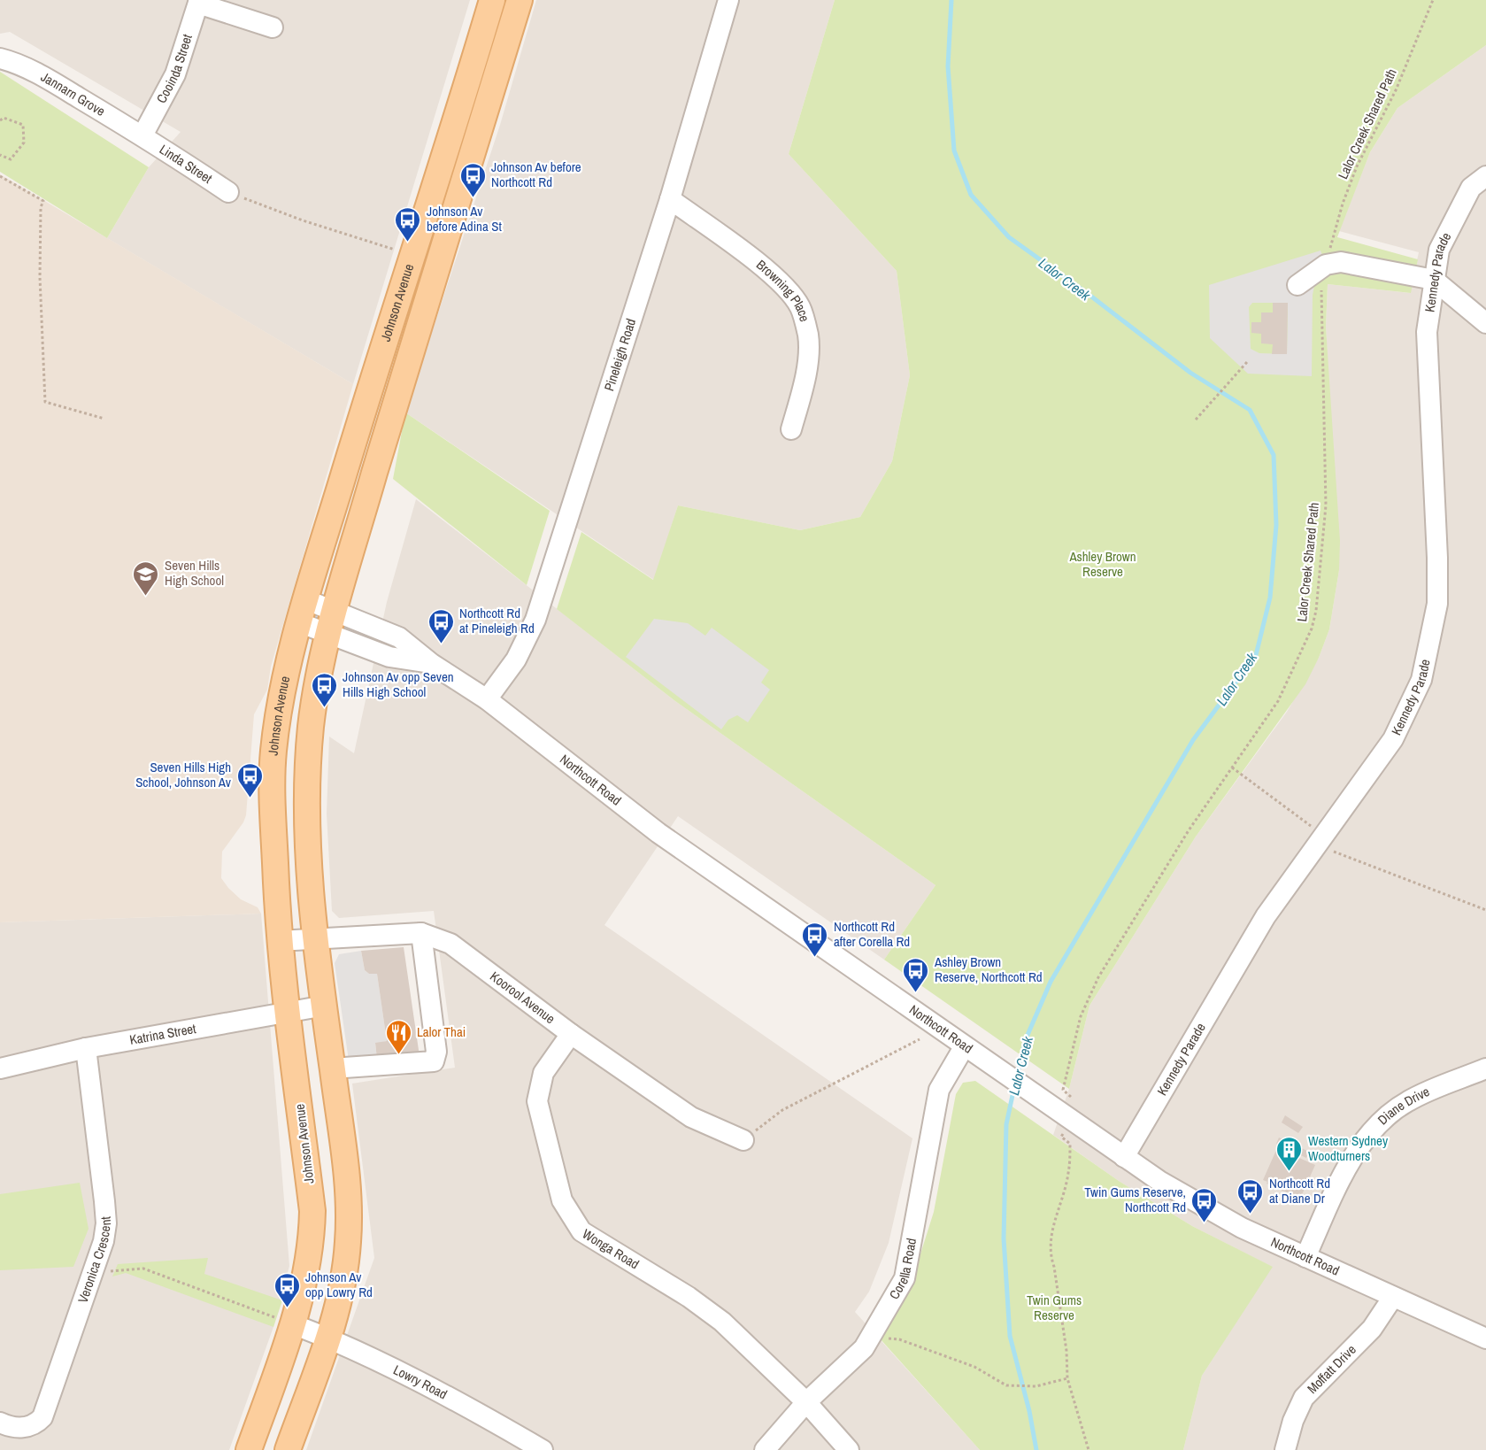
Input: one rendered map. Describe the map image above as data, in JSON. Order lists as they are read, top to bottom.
{
  "streets": {
    "main road": ["Johnson Avenue"],
    "street": [
      "Cooinda Street",
      "Jannarn Grove",
      "Linda Street",
      "Kennedy Parade",
      "Browning Place",
      "Pineleigh Road",
      "Northcott Road",
      "Koorool Avenue",
      "Katrina Street",
      "Diane Drive",
      "Wonga Road",
      "Veronica Crescent",
      "Corella Road",
      "Moffatt Drive",
      "Lowry Road"
    ],
    "path": ["Lalor Creek Shared Path"]
  },
  "crossings": [
    ["Cooinda Street", "Jannarn Grove"],
    ["Cooinda Street", "Linda Street"],
    ["Jannarn Grove", "Linda Street"],
    ["Kennedy Parade", "Northcott Road"],
    ["Browning Place", "Pineleigh Road"],
    ["Johnson Avenue", "Northcott Road"],
    ["Johnson Avenue", "Koorool Avenue"],
    ["Johnson Avenue", "Katrina Street"],
    ["Johnson Avenue", "Lowry Road"],
    ["Pineleigh Road", "Northcott Road"],
    ["Northcott Road", "Diane Drive"],
    ["Northcott Road", "Corella Road"],
    ["Northcott Road", "Moffatt Drive"],
    ["Koorool Avenue", "Wonga Road"],
    ["Katrina Street", "Veronica Crescent"],
    ["Wonga Road", "Corella Road"]
  ],
  "water": ["Lalor Creek"],
  "parks": ["Ashley Brown Reserve", "Twin Gums Reserve"],
  "places": {
    "bus stop": [
      "Johnson Av before Northcott Rd",
      "Johnson Av before Adina St",
      "Northcott Rd at Pineleigh Rd",
      "Johnson Av opp Seven Hills High School",
      "Seven Hills High School, Johnson Av",
      "Northcott Rd after Corella Rd",
      "Ashley Brown Reserve, Northcott Rd",
      "Northcott Rd at Diane Dr",
      "Twin Gums Reserve, Northcott Rd",
      "Johnson Av opp Lowry Rd"
    ],
    "school or university": ["Seven Hills High School"],
    "restaurant": ["Lalor Thai"],
    "building": ["Western Sydney Woodturners"]
  }
}
